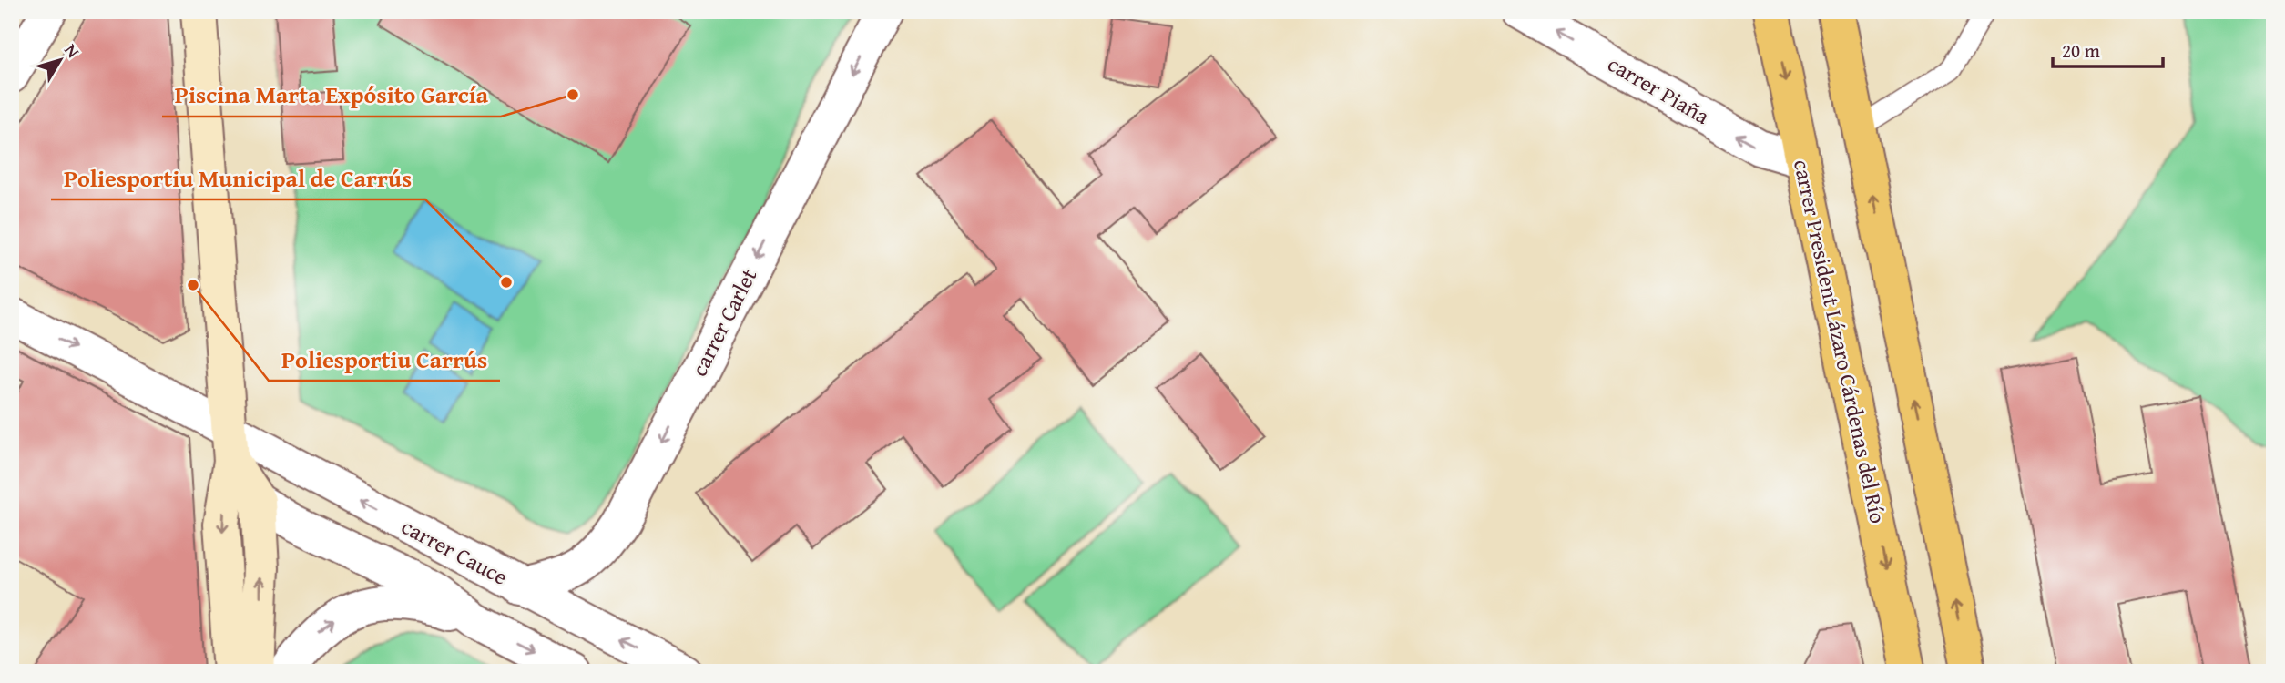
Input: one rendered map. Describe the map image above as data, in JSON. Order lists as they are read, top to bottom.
{
  "streets": {
    "main road": ["carrer President Lázaro Cárdenas del Río"],
    "street": ["carrer Piaña", "carrer Carlet", "carrer Cauce"]
  },
  "crossings": [
    ["carrer Piaña", "carrer President Lázaro Cárdenas del Río"],
    ["carrer Carlet", "carrer Cauce"]
  ],
  "one_way": ["carrer Piaña", "carrer Carlet"],
  "places": ["Piscina Marta Expósito García", "Poliesportiu Municipal de Carrús", "Poliesportiu Carrús"],
  "scale_bar": "20 m",
  "north": "top right"
}
